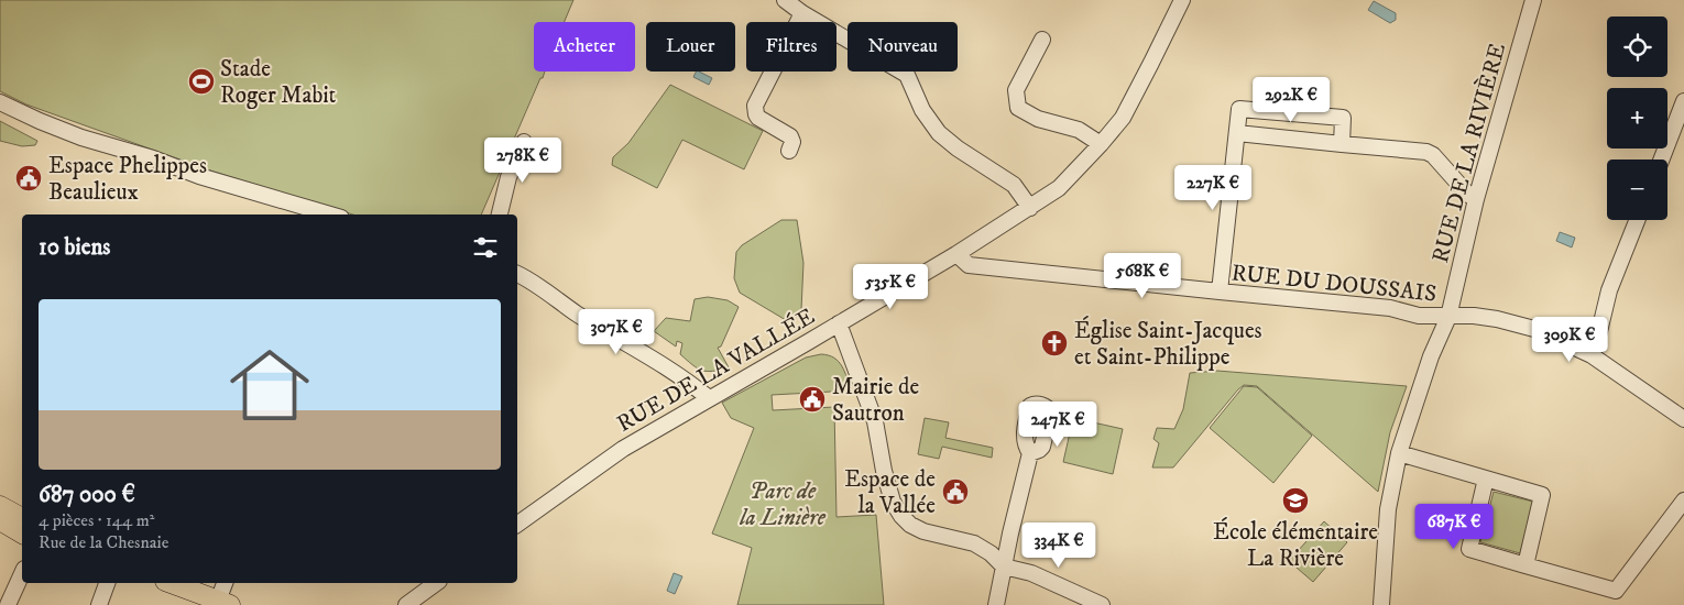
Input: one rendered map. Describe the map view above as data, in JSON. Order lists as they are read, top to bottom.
{
  "streets": {
    "street": ["RUE DE LA RIVIÈRE", "RUE DU DOUSSAIS", "RUE DE LA VALLÉE"]
  },
  "crossings": [
    ["RUE DE LA RIVIÈRE", "RUE DU DOUSSAIS"],
    ["RUE DU DOUSSAIS", "RUE DE LA VALLÉE"]
  ],
  "parks": ["Parc de la Linière"],
  "places": {
    "sports": ["Stade Roger Mabit"],
    "public building": ["Espace Phelippes Beaulieux", "Mairie de Sautron", "Espace de la Vallée"],
    "church": ["Église Saint-Jacques et Saint-Philippe"],
    "school or university": ["École élémentaire La Rivière"]
  },
  "page": {
    "map_buttons": ["+", "−"],
    "chip": [
      "Acheter",
      "Louer",
      "Filtres",
      "Nouveau"
    ],
    "price": [
      "292K €",
      "278K €",
      "227K €",
      "568K €",
      "535K €",
      "307K €",
      "309K €",
      "247K €",
      "687K €",
      "334K €"
    ],
    "heading": "10 biens",
    "list": [
      {
        "name": "687 000 €",
        "note": "4 pièces · 144 m² · Rue de la Chesnaie"
      }
    ]
  }
}
